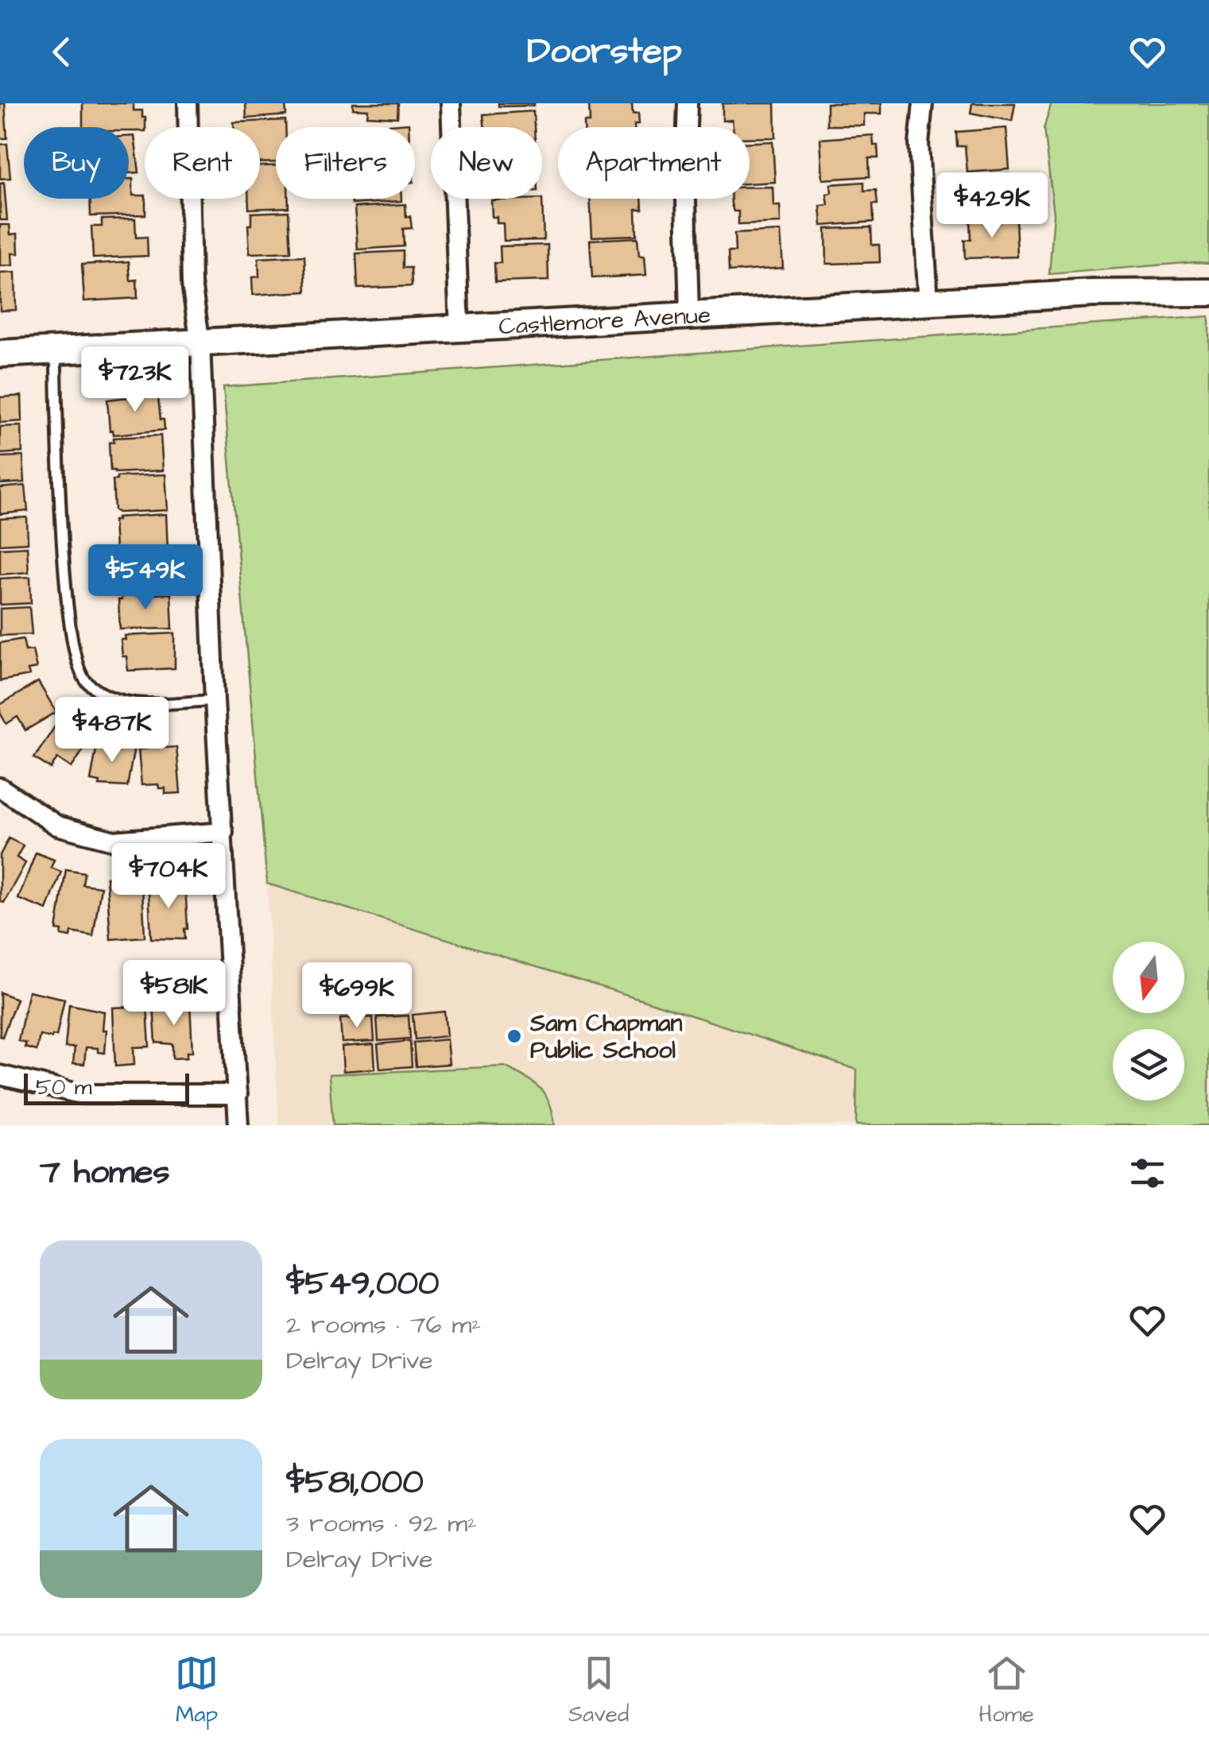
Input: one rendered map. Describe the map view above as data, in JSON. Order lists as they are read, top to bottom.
{
  "streets": {
    "street": ["Castlemore Avenue"]
  },
  "places": ["Sam Chapman Public School"],
  "scale_bar": "50 m",
  "north": "bottom",
  "page": {
    "header": "Doorstep",
    "chip": [
      "Buy",
      "Rent",
      "Filters",
      "New",
      "Apartment"
    ],
    "price": [
      "$429K",
      "$723K",
      "$549K",
      "$487K",
      "$704K",
      "$581K",
      "$699K"
    ],
    "scale": "50 m",
    "heading": "7 homes",
    "list": [
      {
        "name": "$549,000",
        "note": "2 rooms · 76 m² · Delray Drive"
      },
      {
        "name": "$581,000",
        "note": "3 rooms · 92 m² · Delray Drive"
      }
    ],
    "tabs": ["Map", "Saved", "Home"]
  }
}
